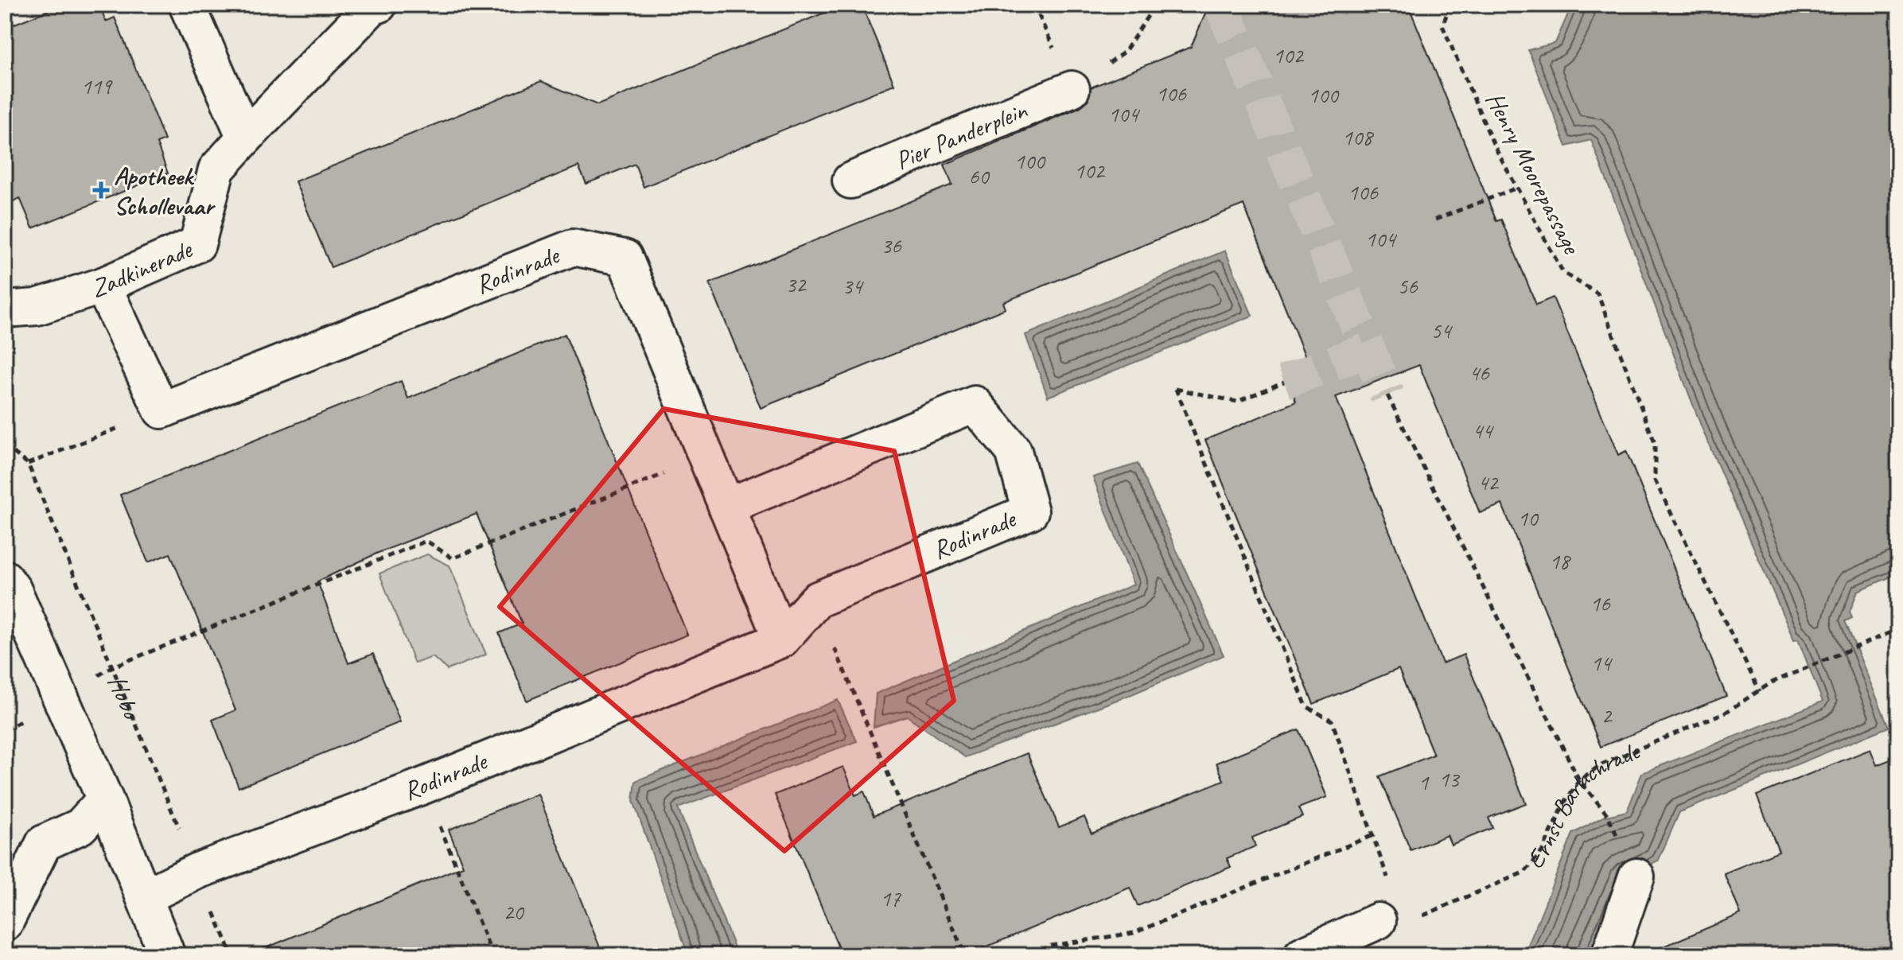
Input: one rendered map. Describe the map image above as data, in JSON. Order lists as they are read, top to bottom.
{
  "streets": {
    "street": ["Pier Panderplein", "Zadkinerade", "Rodinrade"],
    "path": ["Henry Moorepassage", "Hobo", "Ernst Barlachrade"]
  },
  "crossings": [
    ["Henry Moorepassage", "Ernst Barlachrade"],
    ["Rodinrade", "Hobo"]
  ],
  "places": {
    "health": ["Apotheek Schollevaar"]
  },
  "house_numbers": [
    "102",
    "119",
    "106",
    "100",
    "104",
    "108",
    "100",
    "102",
    "60",
    "106",
    "104",
    "36",
    "32",
    "34",
    "56",
    "54",
    "46",
    "44",
    "42",
    "10",
    "18",
    "16",
    "14",
    "2",
    "13",
    "1",
    "17",
    "20"
  ]
}
